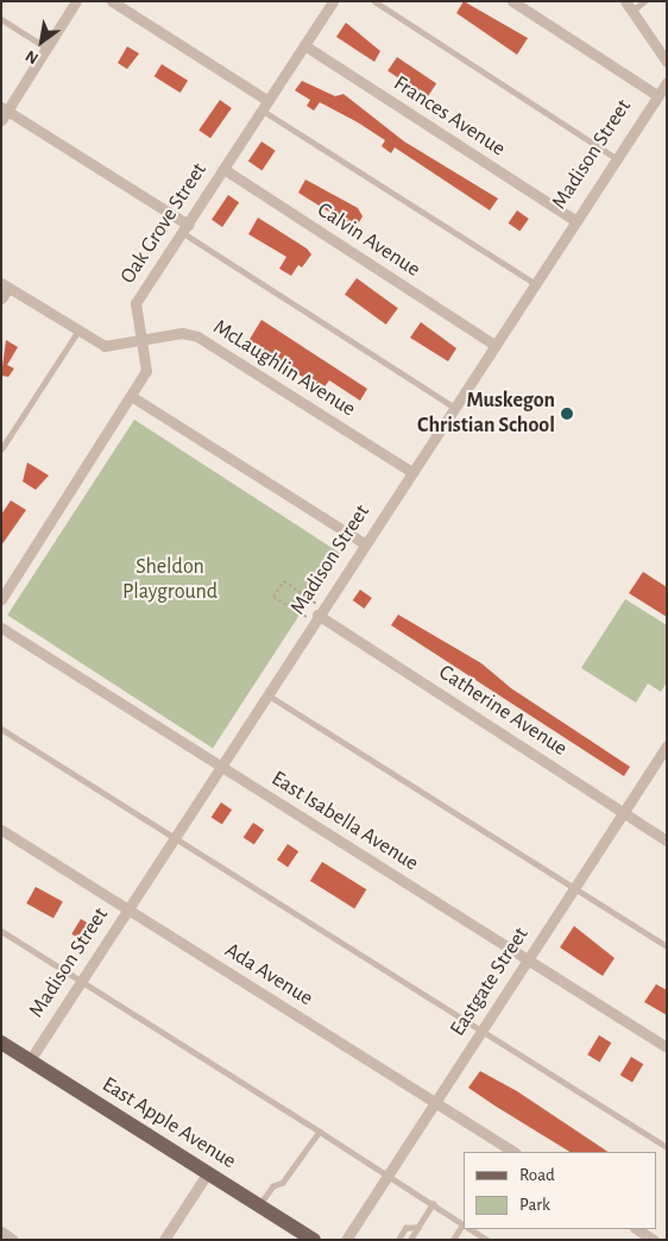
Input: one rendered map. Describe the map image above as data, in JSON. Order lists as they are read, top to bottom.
{
  "streets": {
    "main road": ["East Apple Avenue"],
    "street": [
      "Frances Avenue",
      "Madison Street",
      "Oak Grove Street",
      "Calvin Avenue",
      "McLaughlin Avenue",
      "Catherine Avenue",
      "East Isabella Avenue",
      "Ada Avenue",
      "Eastgate Street"
    ]
  },
  "crossings": [
    ["Frances Avenue", "Madison Street"],
    ["Frances Avenue", "Oak Grove Street"],
    ["Madison Street", "Calvin Avenue"],
    ["Madison Street", "McLaughlin Avenue"],
    ["Madison Street", "Catherine Avenue"],
    ["Madison Street", "East Isabella Avenue"],
    ["Madison Street", "Ada Avenue"],
    ["Madison Street", "East Apple Avenue"],
    ["Oak Grove Street", "Calvin Avenue"],
    ["Oak Grove Street", "McLaughlin Avenue"],
    ["Catherine Avenue", "Eastgate Street"],
    ["East Isabella Avenue", "Eastgate Street"],
    ["Ada Avenue", "Eastgate Street"]
  ],
  "parks": ["Sheldon Playground"],
  "places": ["Muskegon Christian School"],
  "legend": ["Road", "Park"],
  "north": "bottom left"
}
